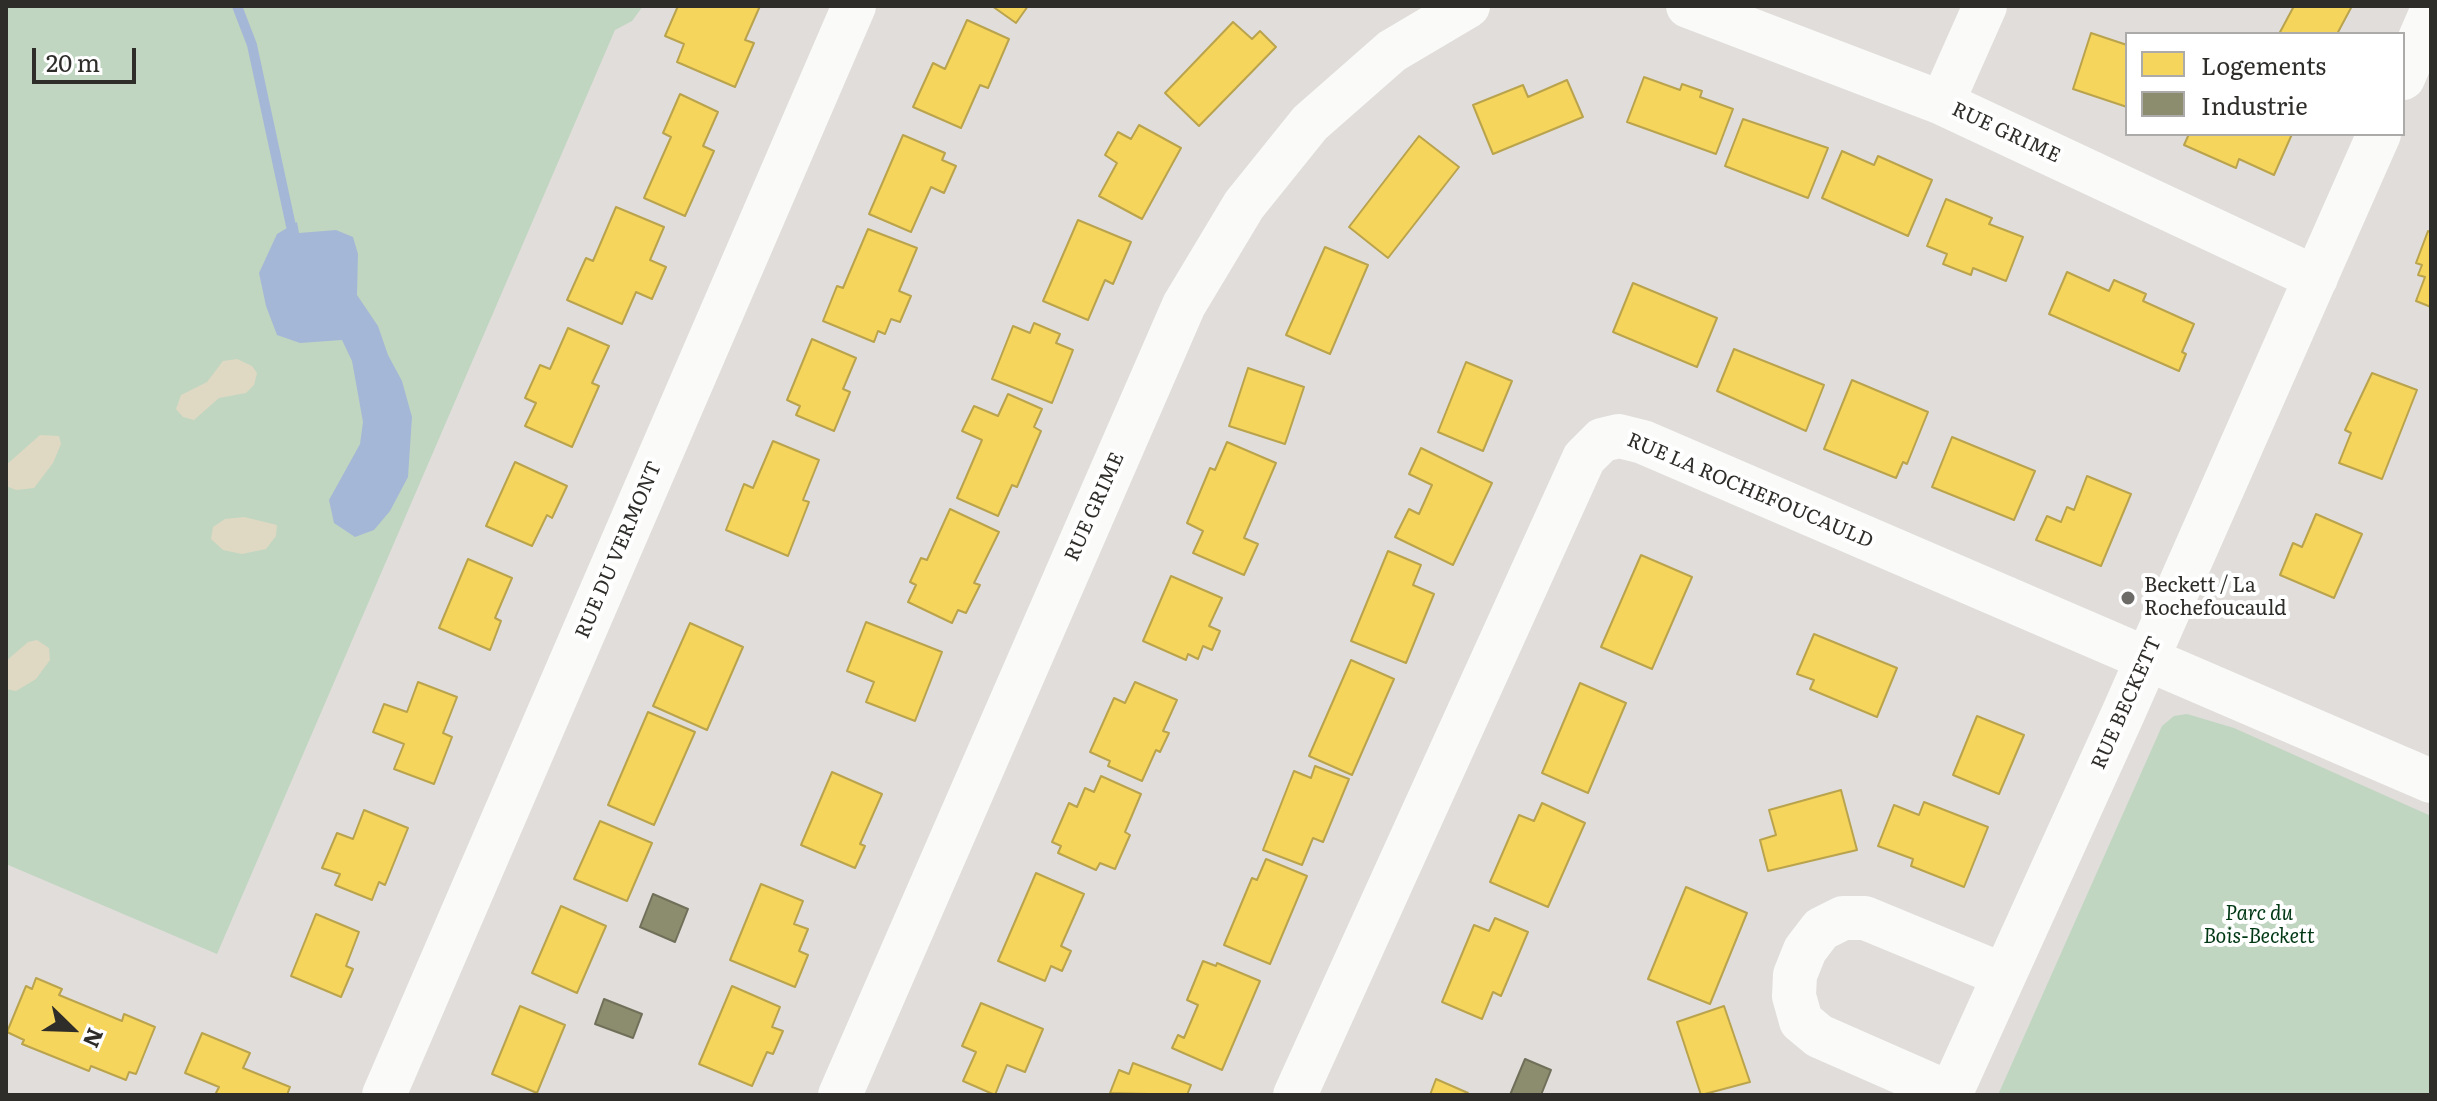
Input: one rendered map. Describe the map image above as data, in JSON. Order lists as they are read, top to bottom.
{
  "streets": {
    "street": [
      "RUE GRIME",
      "RUE LA ROCHEFOUCAULD",
      "RUE DU VERMONT",
      "RUE BECKETT"
    ]
  },
  "crossings": [
    ["RUE GRIME", "RUE BECKETT"],
    ["RUE LA ROCHEFOUCAULD", "RUE BECKETT"]
  ],
  "parks": ["Parc du Bois-Beckett"],
  "places": ["Beckett / La Rochefoucauld"],
  "legend": ["Logements", "Industrie"],
  "scale_bar": "20 m",
  "north": "bottom right"
}
